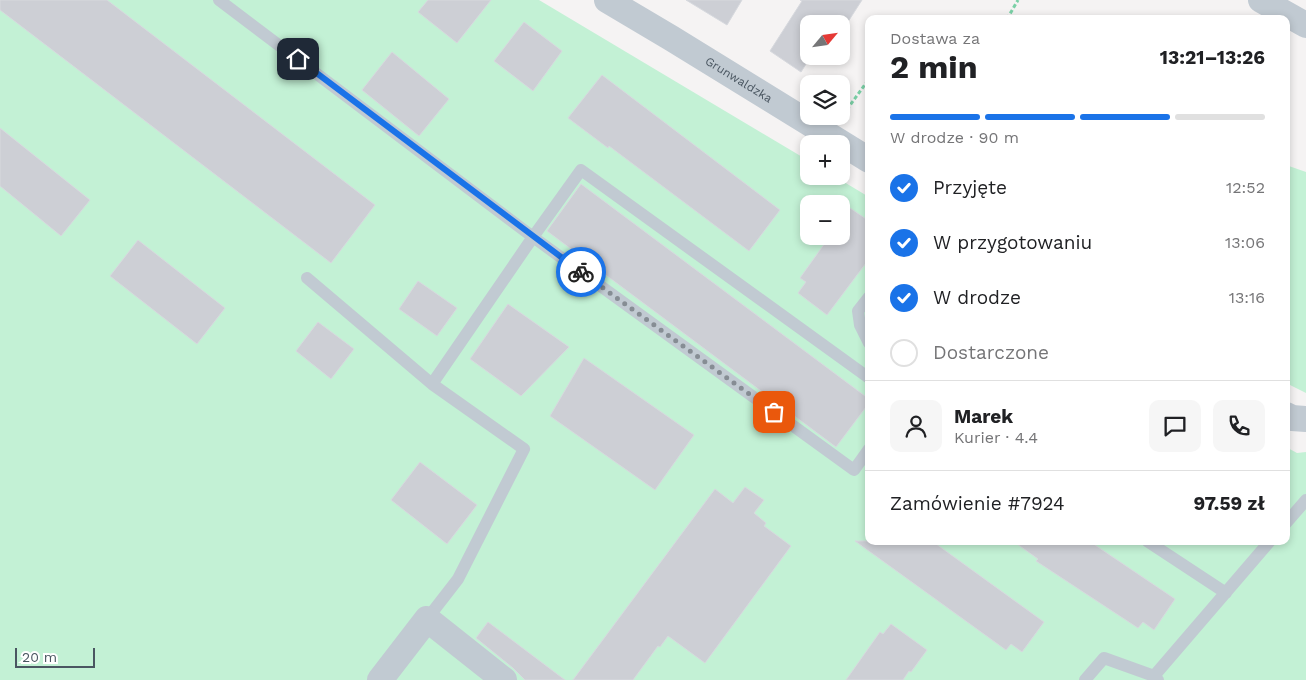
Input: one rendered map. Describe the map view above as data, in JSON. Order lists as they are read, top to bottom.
{
  "streets": {
    "street": ["Grunwaldzka"]
  },
  "scale_bar": "20 m",
  "north": "top right",
  "page": {
    "map_buttons": ["+", "−"],
    "heading": ["2 min", "Dostawa za", "13:21–13:26"],
    "panel": [
      "Marek",
      "Kurier · 4.4",
      "Zamówienie #7924",
      "97.59 zł"
    ],
    "bar": "W drodze · 90 m",
    "list": [
      ["Przyjęte", "12:52"],
      ["W przygotowaniu", "13:06"],
      ["W drodze", "13:16"],
      "Dostarczone"
    ],
    "scale": "20 m"
  }
}
